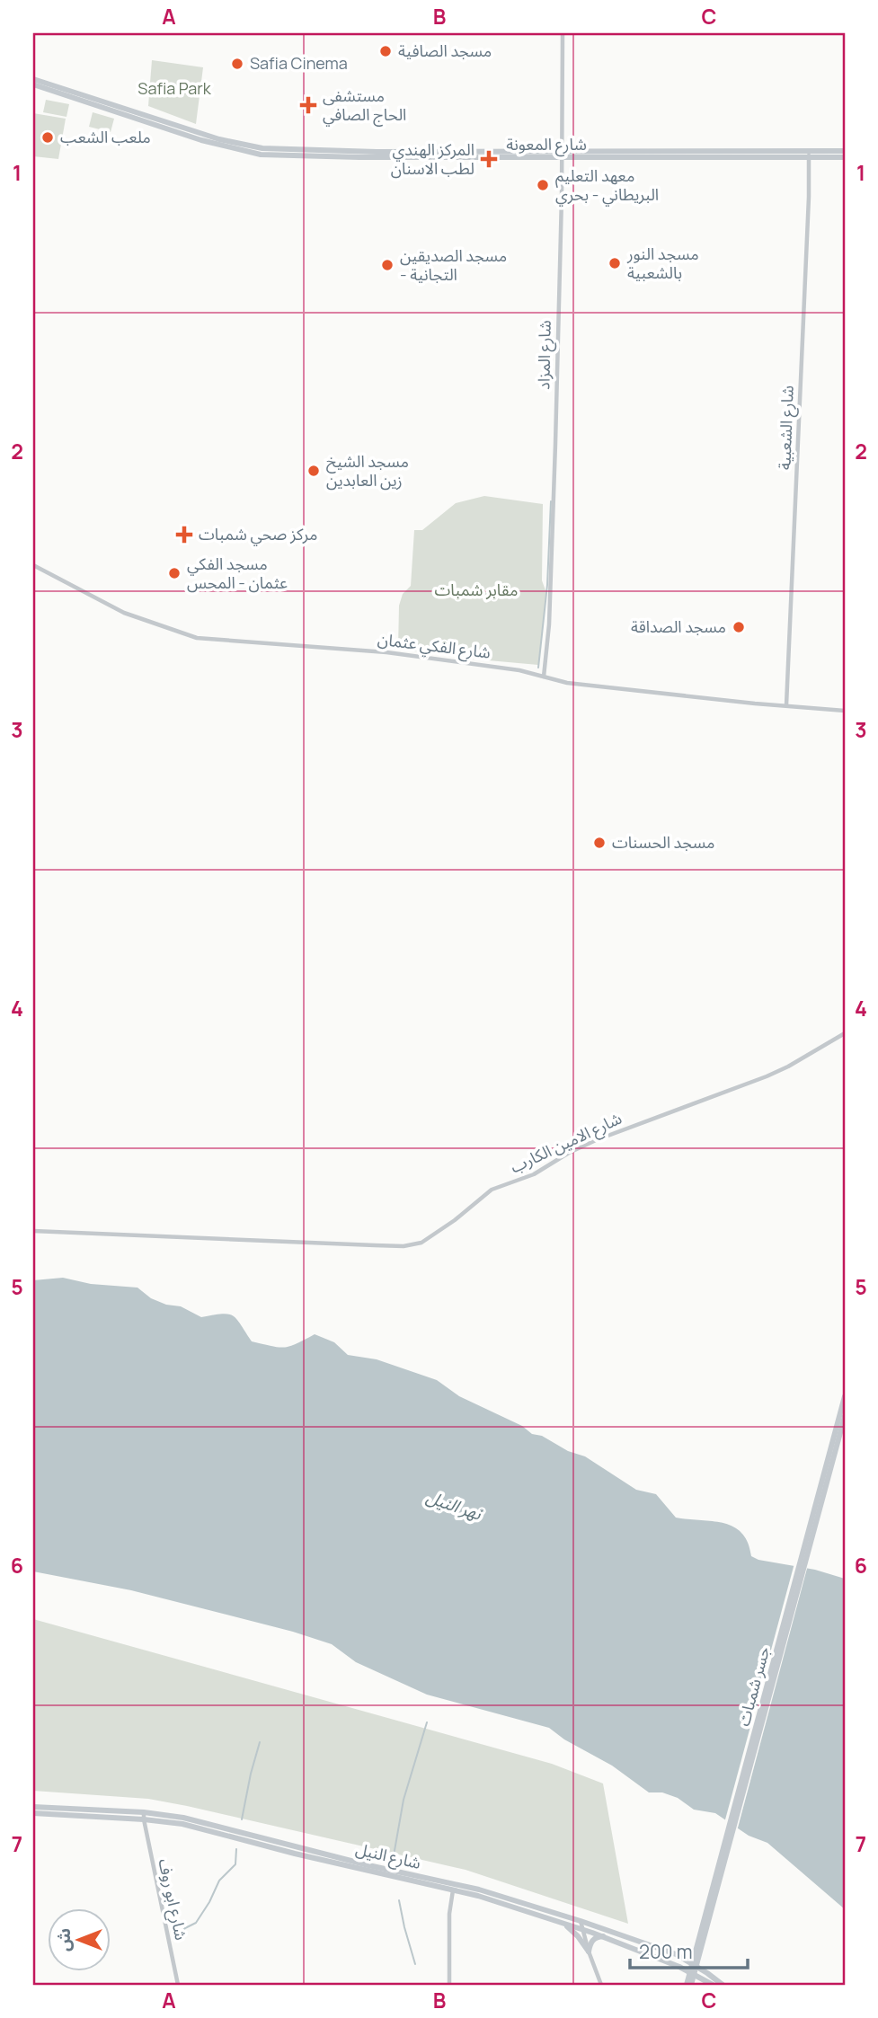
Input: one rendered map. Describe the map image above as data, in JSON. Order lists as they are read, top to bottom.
{
  "streets": {
    "main road": ["شارع المعونة", "جسر شمبات", "شارع النيل"],
    "street": [
      "شارع المزاد",
      "شارع الشعبية",
      "شارع الفكي عثمان",
      "شارع الامين الكارب",
      "شارع ابو روف"
    ]
  },
  "crossings": [
    ["شارع المعونة", "شارع المزاد"],
    ["شارع المعونة", "شارع الشعبية"],
    ["شارع المزاد", "شارع الفكي عثمان"],
    ["شارع الشعبية", "شارع الفكي عثمان"],
    ["شارع النيل", "شارع ابو روف"]
  ],
  "water": ["نهر النيل"],
  "parks": ["Safia Park", "مقابر شمبات"],
  "places": {
    "other": [
      "مسجد الصافية",
      "Safia Cinema",
      "ملعب الشعب",
      "معهد التعليم البريطاني - بحري",
      "مسجد النور بالشعبية",
      "مسجد الصديقين - التجانية",
      "مسجد الشيخ زين العابدين",
      "مسجد الفكي عثمان - المحس",
      "مسجد الصداقة",
      "مسجد الحسنات"
    ],
    "health": ["مستشفى الحاج الصافي", "المركز الهندي لطب الاسنان", "مركز صحي شمبات"]
  },
  "scale_bar": "200 m",
  "north": "left",
  "grid": {
    "columns": ["A", "B", "C"],
    "rows": [
      "1",
      "2",
      "3",
      "4",
      "5",
      "6",
      "7"
    ]
  }
}
